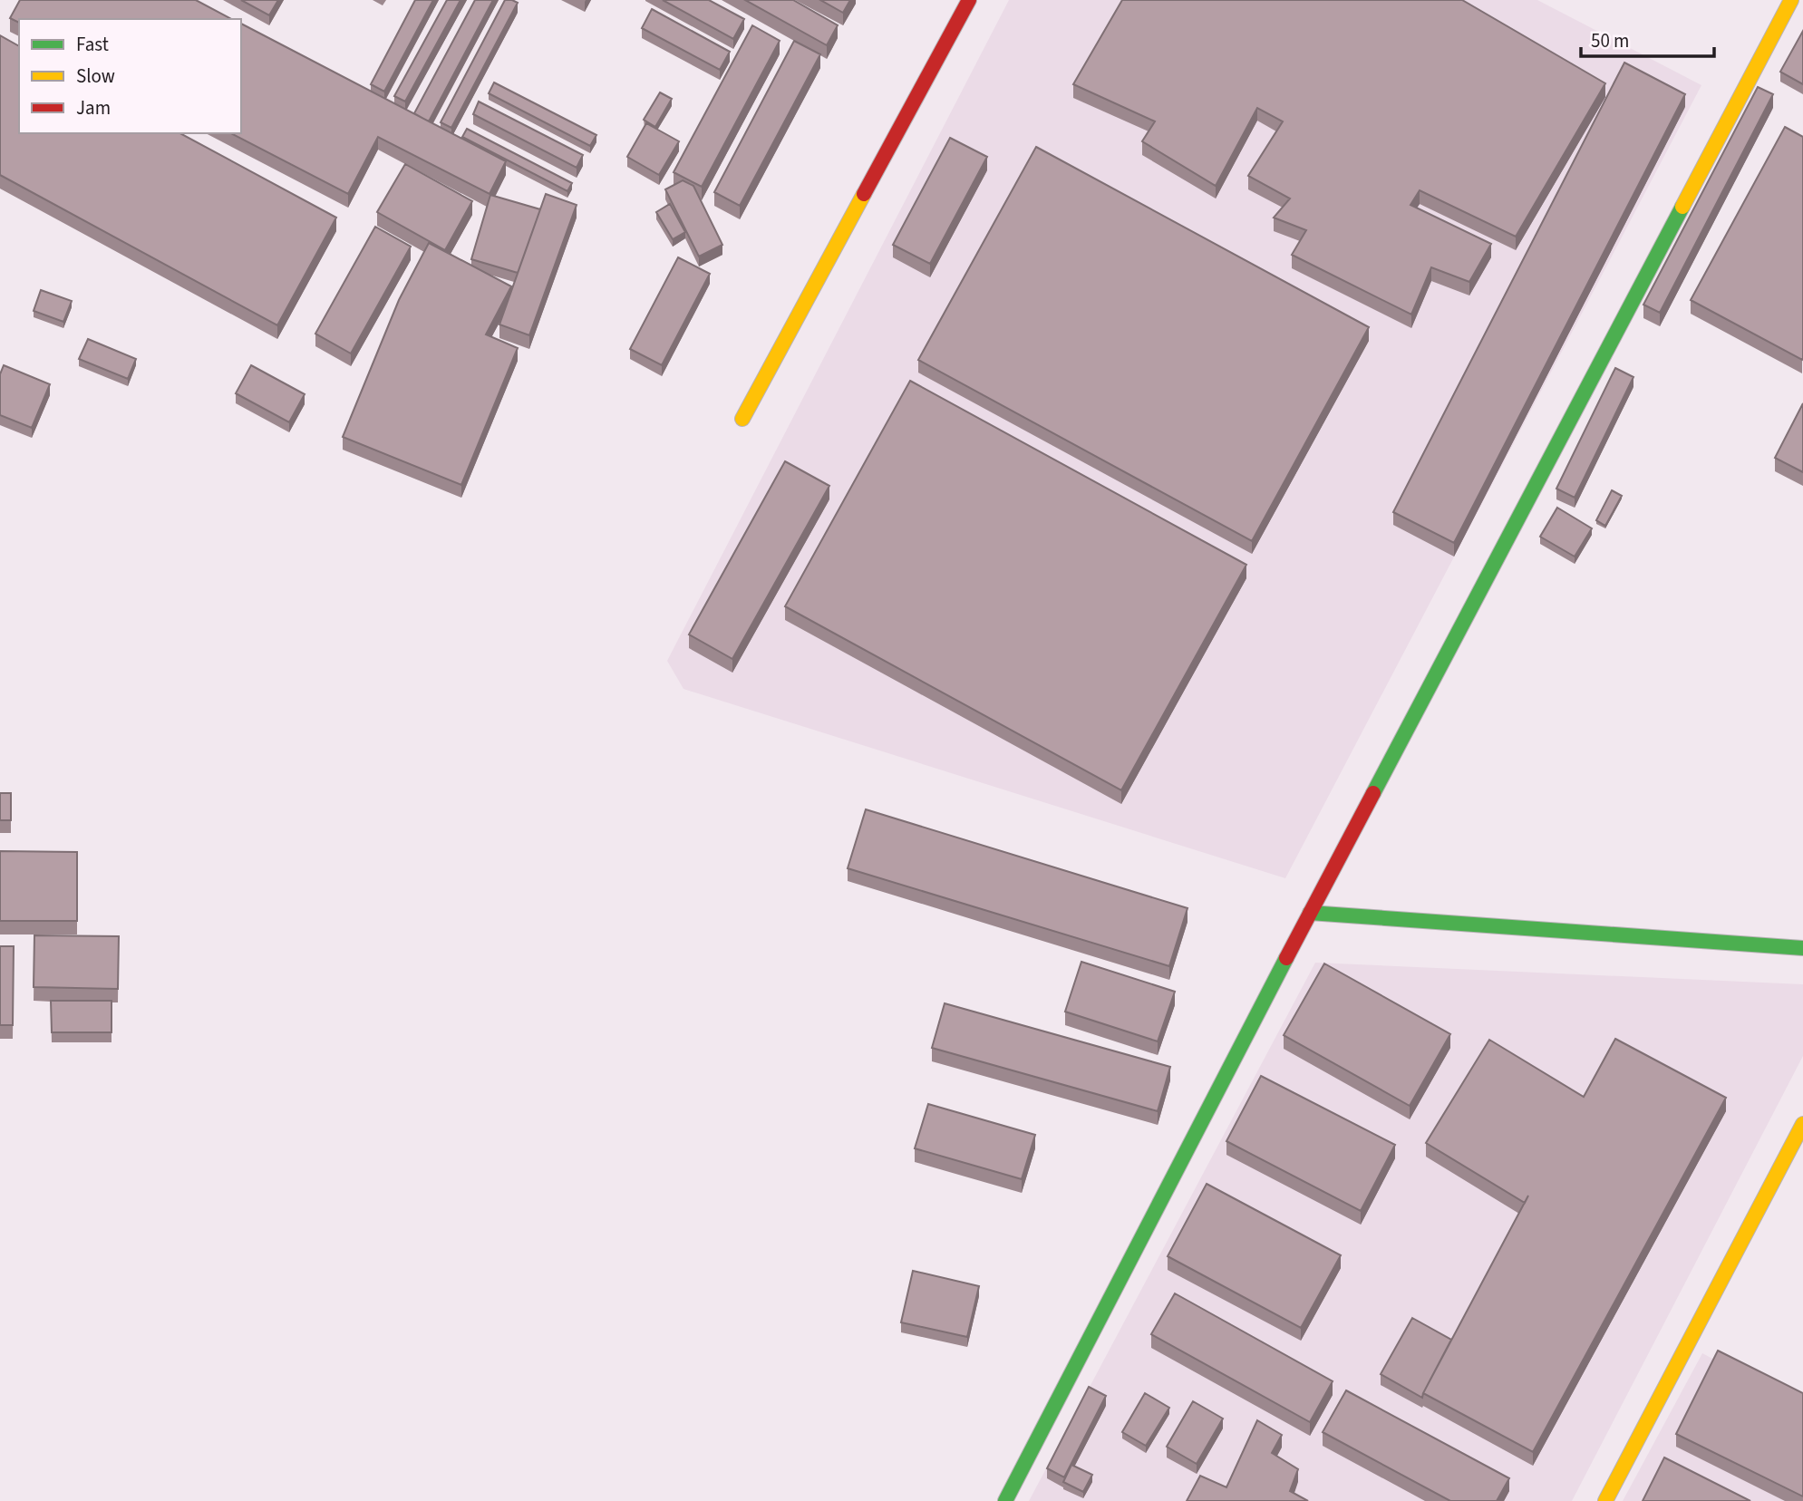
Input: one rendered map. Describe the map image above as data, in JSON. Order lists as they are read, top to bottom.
{
  "legend": ["Fast", "Slow", "Jam"],
  "scale_bar": "50 m"
}
